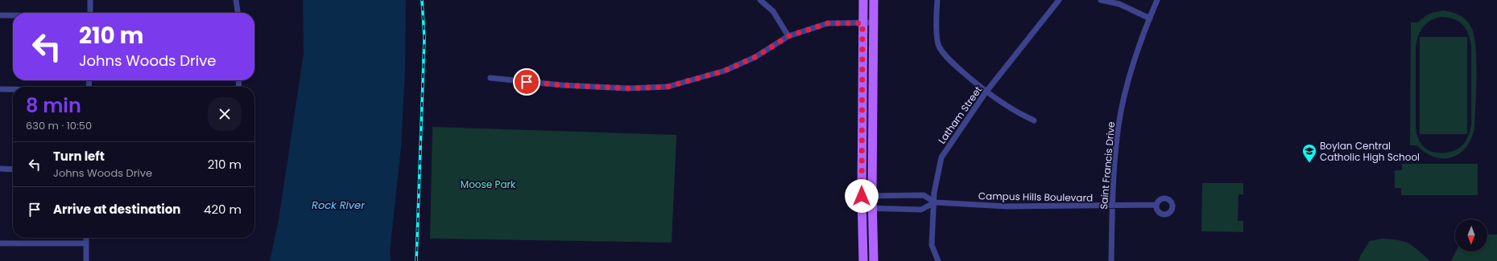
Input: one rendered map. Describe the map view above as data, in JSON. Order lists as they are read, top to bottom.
{
  "streets": {
    "street": ["Latham Street", "Saint Francis Drive", "Campus Hills Boulevard"]
  },
  "crossings": [
    ["Latham Street", "Campus Hills Boulevard"],
    ["Saint Francis Drive", "Campus Hills Boulevard"]
  ],
  "water": ["Rock River"],
  "parks": ["Moose Park"],
  "places": {
    "school or university": ["Boylan Central Catholic High School"]
  },
  "north": "bottom",
  "page": {
    "turn": ["210 m", "Johns Woods Drive"],
    "heading": ["8 min", "630 m · 10:50"],
    "list": [
      {
        "name": "Turn left",
        "note": "Johns Woods Drive",
        "value": "210 m"
      },
      {
        "name": "Arrive at destination",
        "value": "420 m"
      }
    ]
  }
}
